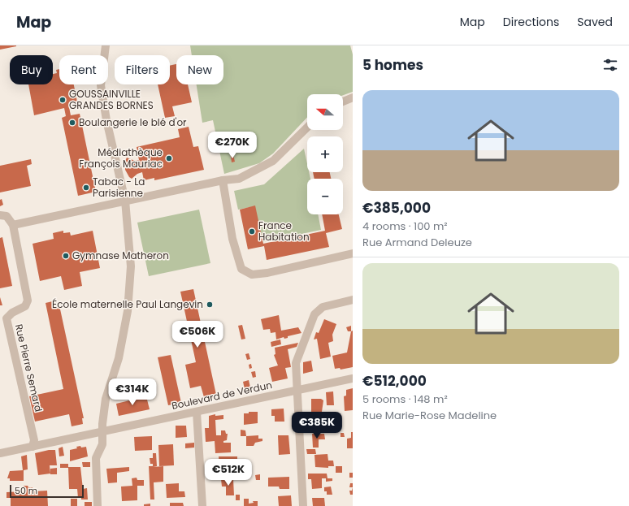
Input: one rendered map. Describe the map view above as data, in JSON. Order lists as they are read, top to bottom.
{
  "streets": {
    "street": ["Rue Pierre Semard", "Boulevard de Verdun"]
  },
  "crossings": [
    ["Rue Pierre Semard", "Boulevard de Verdun"]
  ],
  "places": [
    "GOUSSAINVILLE GRANDES BORNES",
    "Boulangerie le blé d'or",
    "Médiathèque François Mauriac",
    "Tabac - La Parisienne",
    "France Habitation",
    "Gymnase Matheron",
    "École maternelle Paul Langevin"
  ],
  "scale_bar": "50 m",
  "north": "left",
  "page": {
    "header": "Map",
    "nav": ["Map", "Directions", "Saved"],
    "heading": "5 homes",
    "chip": [
      "Buy",
      "Rent",
      "Filters",
      "New"
    ],
    "list": [
      {
        "name": "€385,000",
        "note": "4 rooms · 100 m² · Rue Armand Deleuze"
      },
      {
        "name": "€512,000",
        "note": "5 rooms · 148 m² · Rue Marie-Rose Madeline"
      }
    ],
    "map_buttons": ["+", "−"],
    "price": [
      "€270K",
      "€506K",
      "€314K",
      "€385K",
      "€512K"
    ],
    "scale": "50 m"
  }
}
